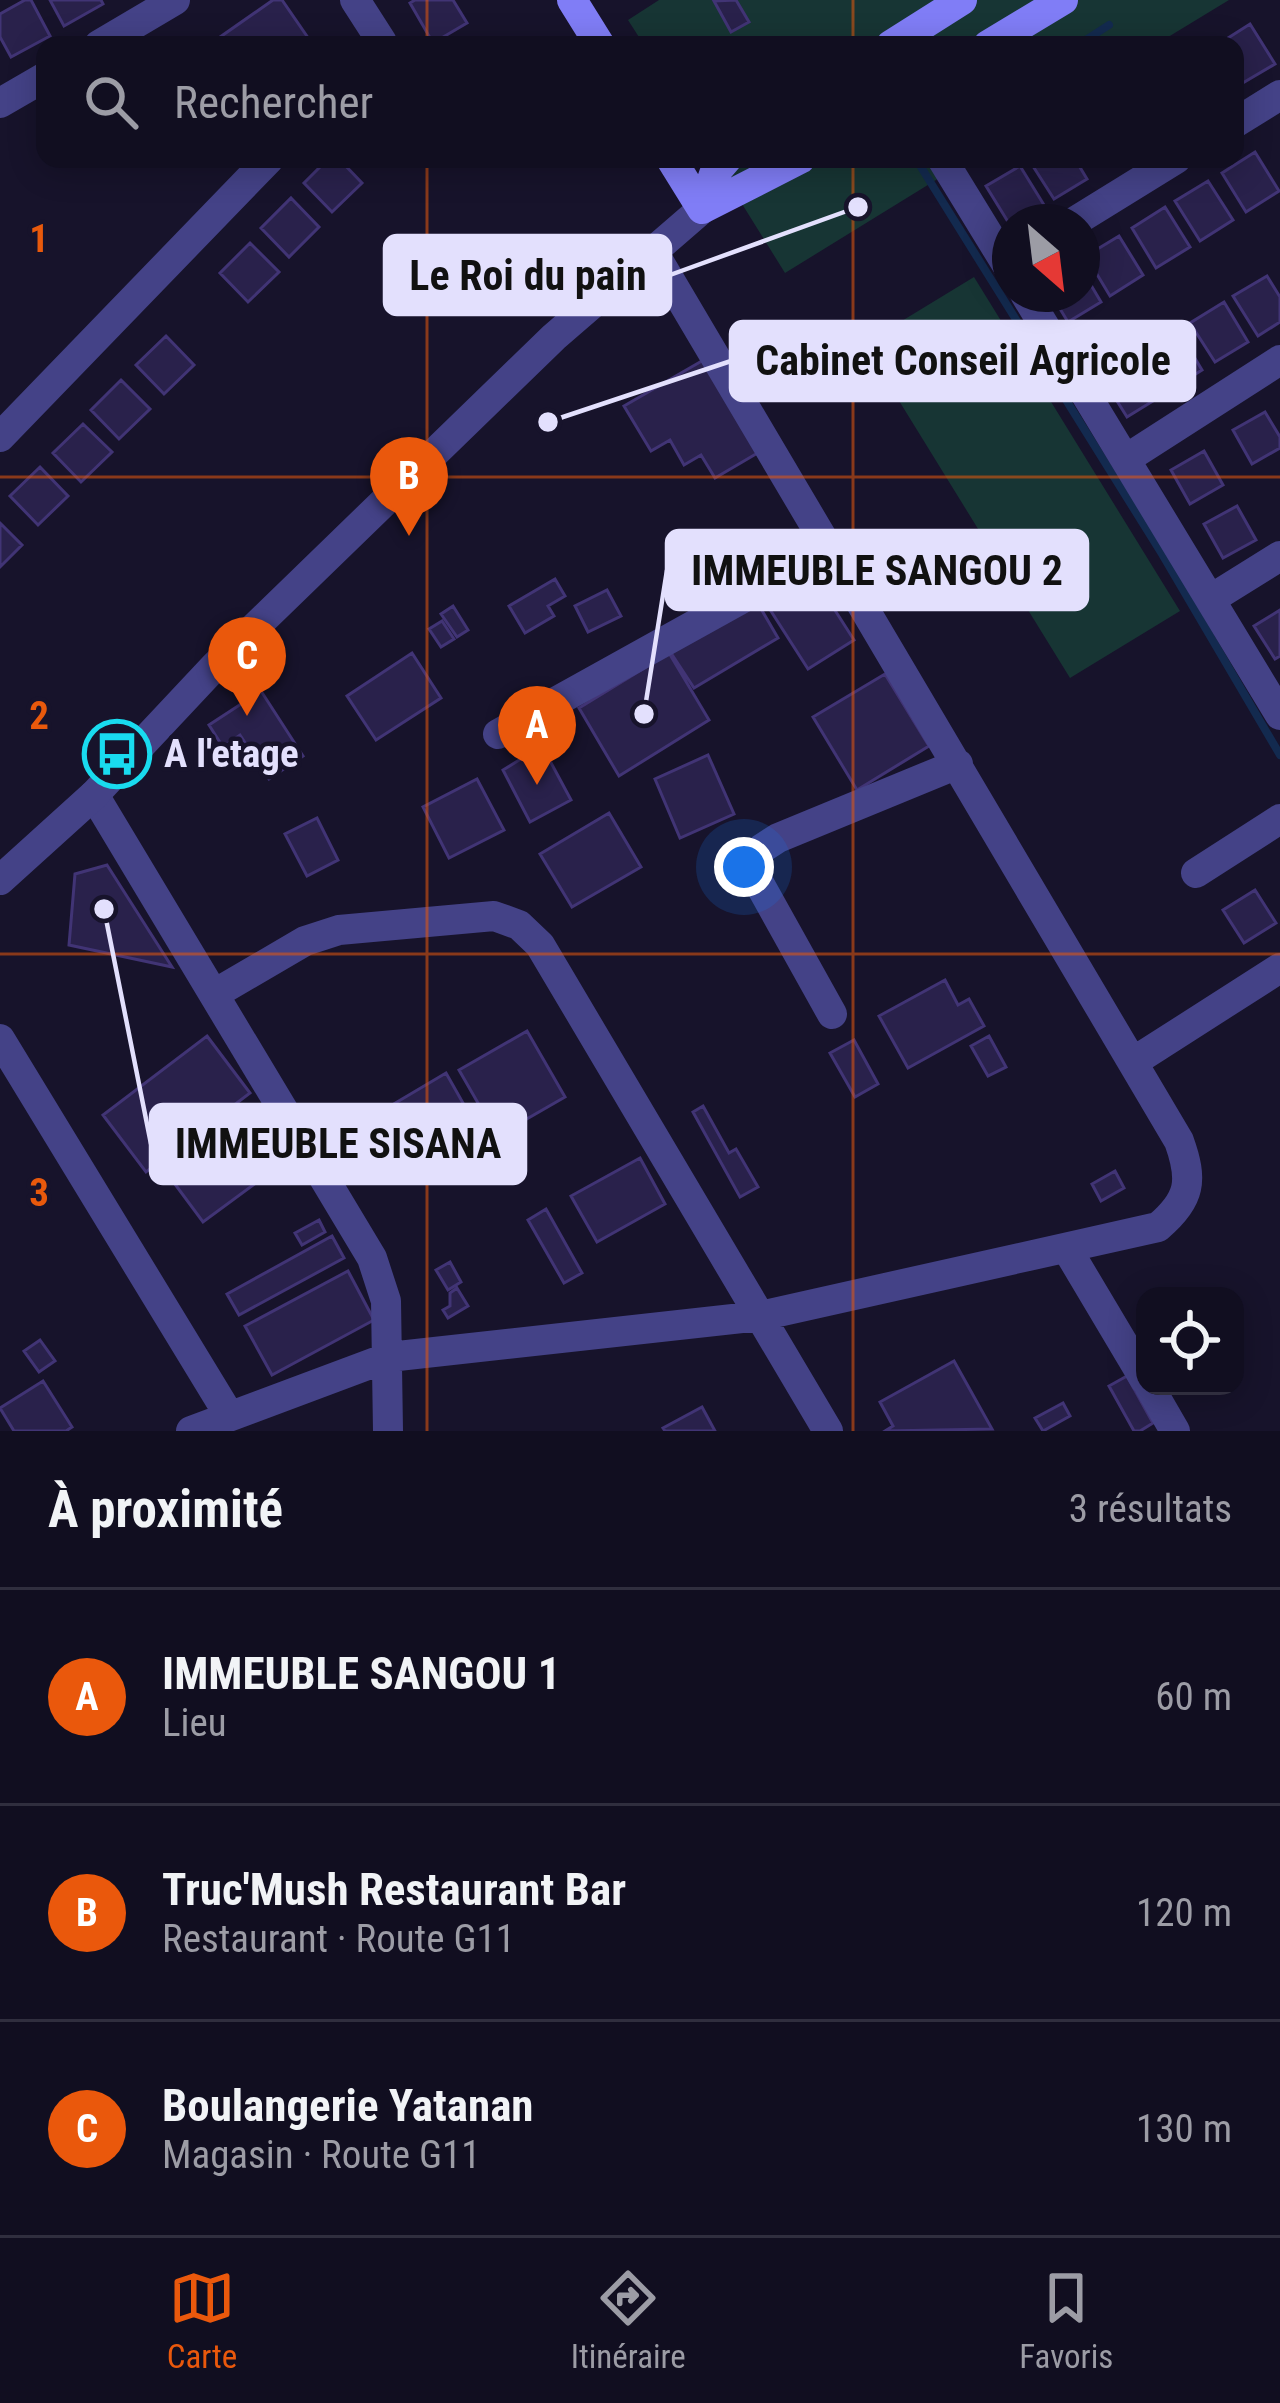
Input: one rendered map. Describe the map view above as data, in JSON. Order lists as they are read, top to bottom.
{
  "places": {
    "other": [
      "Le Roi du pain",
      "Cabinet Conseil Agricole",
      "IMMEUBLE SANGOU 2",
      "IMMEUBLE SISANA"
    ],
    "bus stop": ["A l'etage"]
  },
  "north": "bottom right",
  "page": {
    "search": "Rechercher",
    "pins": ["B", "C", "A"],
    "heading": ["À proximité", "3 résultats"],
    "list": [
      {
        "mark": "A",
        "name": "IMMEUBLE SANGOU 1",
        "note": "Lieu",
        "value": "60 m"
      },
      {
        "mark": "B",
        "name": "Truc'Mush Restaurant Bar",
        "note": "Restaurant · Route G11",
        "value": "120 m"
      },
      {
        "mark": "C",
        "name": "Boulangerie Yatanan",
        "note": "Magasin · Route G11",
        "value": "130 m"
      }
    ],
    "nav": ["Carte", "Itinéraire", "Favoris"]
  },
  "grid": {
    "rows": ["1", "2", "3"]
  }
}
